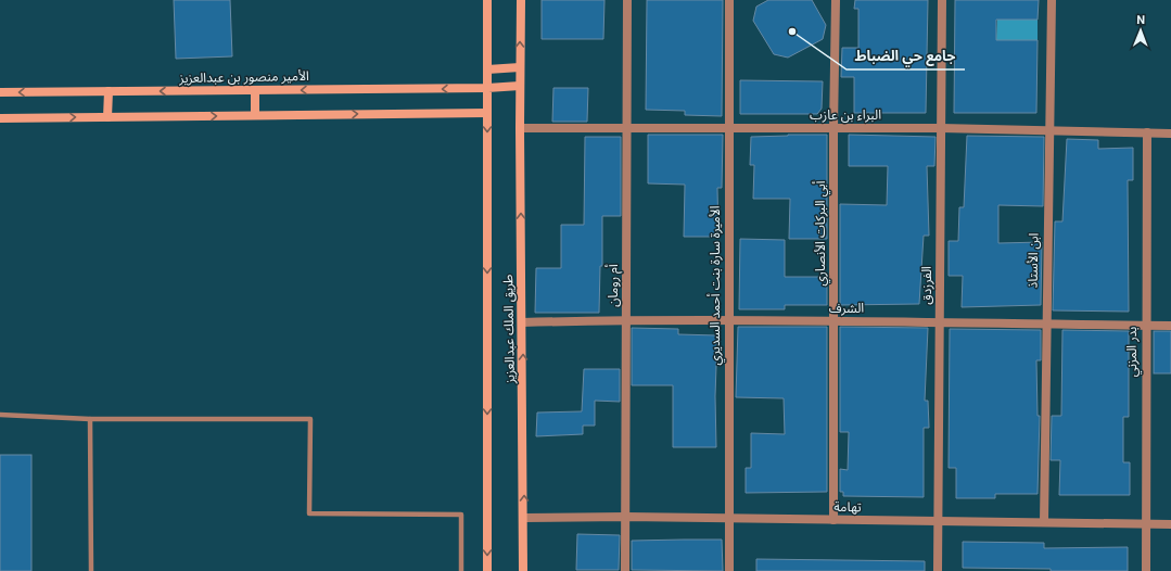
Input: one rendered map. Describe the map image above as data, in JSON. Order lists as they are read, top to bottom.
{
  "streets": {
    "main road": ["الأمير منصور بن عبدالعزيز", "طريق الملك عبدالعزيز"],
    "street": [
      "البراء بن عازب",
      "أبي البركات الأنصاري",
      "ابن الأستاذ",
      "أم رومان",
      "الأميرة سارة بنت أحمد السديري",
      "الفرزدق",
      "الشرف",
      "بدر المزني",
      "تهامة"
    ]
  },
  "crossings": [
    ["الأمير منصور بن عبدالعزيز", "طريق الملك عبدالعزيز"],
    ["البراء بن عازب", "أبي البركات الأنصاري"],
    ["البراء بن عازب", "ابن الأستاذ"],
    ["البراء بن عازب", "أم رومان"],
    ["البراء بن عازب", "الأميرة سارة بنت أحمد السديري"],
    ["البراء بن عازب", "الفرزدق"],
    ["البراء بن عازب", "طريق الملك عبدالعزيز"],
    ["البراء بن عازب", "بدر المزني"],
    ["أبي البركات الأنصاري", "الشرف"],
    ["أبي البركات الأنصاري", "تهامة"],
    ["ابن الأستاذ", "الشرف"],
    ["ابن الأستاذ", "تهامة"],
    ["أم رومان", "الشرف"],
    ["أم رومان", "تهامة"],
    ["الأميرة سارة بنت أحمد السديري", "الشرف"],
    ["الأميرة سارة بنت أحمد السديري", "تهامة"],
    ["الفرزدق", "الشرف"],
    ["الفرزدق", "تهامة"],
    ["الشرف", "طريق الملك عبدالعزيز"],
    ["الشرف", "بدر المزني"],
    ["طريق الملك عبدالعزيز", "تهامة"],
    ["بدر المزني", "تهامة"]
  ],
  "places": ["جامع حي الضباط"],
  "north": "top"
}
